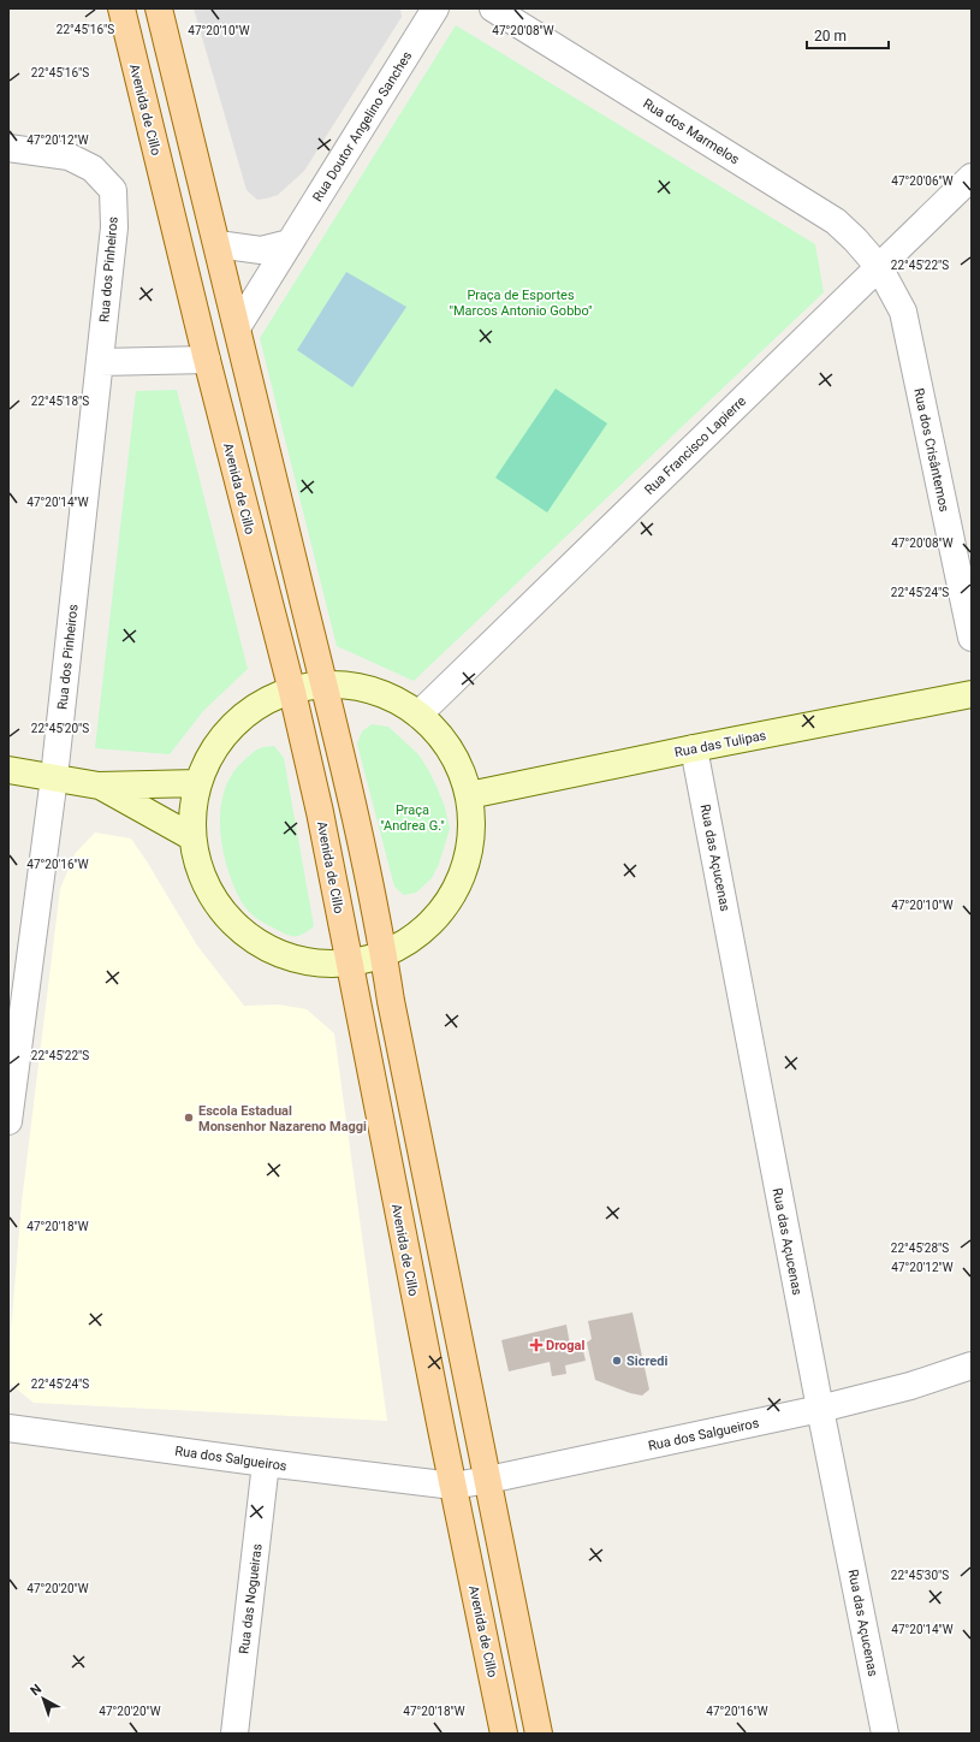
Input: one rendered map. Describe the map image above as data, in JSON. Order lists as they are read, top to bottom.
{
  "streets": {
    "main road": ["Avenida de Cillo", "Rua das Tulipas"],
    "street": [
      "Rua Doutor Angelino Sanches",
      "Rua dos Marmelos",
      "Rua dos Pinheiros",
      "Rua Francisco Lapierre",
      "Rua dos Crisântemos",
      "Rua das Açucenas",
      "Rua dos Salgueiros",
      "Rua das Nogueiras"
    ]
  },
  "crossings": [
    ["Avenida de Cillo", "Rua dos Salgueiros"],
    ["Rua dos Marmelos", "Rua Francisco Lapierre"],
    ["Rua dos Marmelos", "Rua dos Crisântemos"],
    ["Rua Francisco Lapierre", "Rua dos Crisântemos"],
    ["Rua das Tulipas", "Rua das Açucenas"],
    ["Rua das Açucenas", "Rua dos Salgueiros"],
    ["Rua dos Salgueiros", "Rua das Nogueiras"]
  ],
  "parks": ["Praça de Esportes \"Marcos Antonio Gobbo\"", "Praça \"Andrea G.\""],
  "places": {
    "other": ["Escola Estadual Monsenhor Nazareno Maggi", "Sicredi"],
    "health": ["Drogal"]
  },
  "scale_bar": "20 m",
  "north": "top left",
  "coordinates": [
    "22°45'16\"S",
    "47°20'10\"W",
    "47°20'08\"W",
    "47°20'12\"W",
    "47°20'06\"W",
    "22°45'22\"S",
    "22°45'18\"S",
    "47°20'14\"W",
    "22°45'24\"S",
    "22°45'20\"S",
    "47°20'16\"W",
    "47°20'18\"W",
    "22°45'28\"S",
    "22°45'30\"S",
    "47°20'20\"W"
  ]
}
